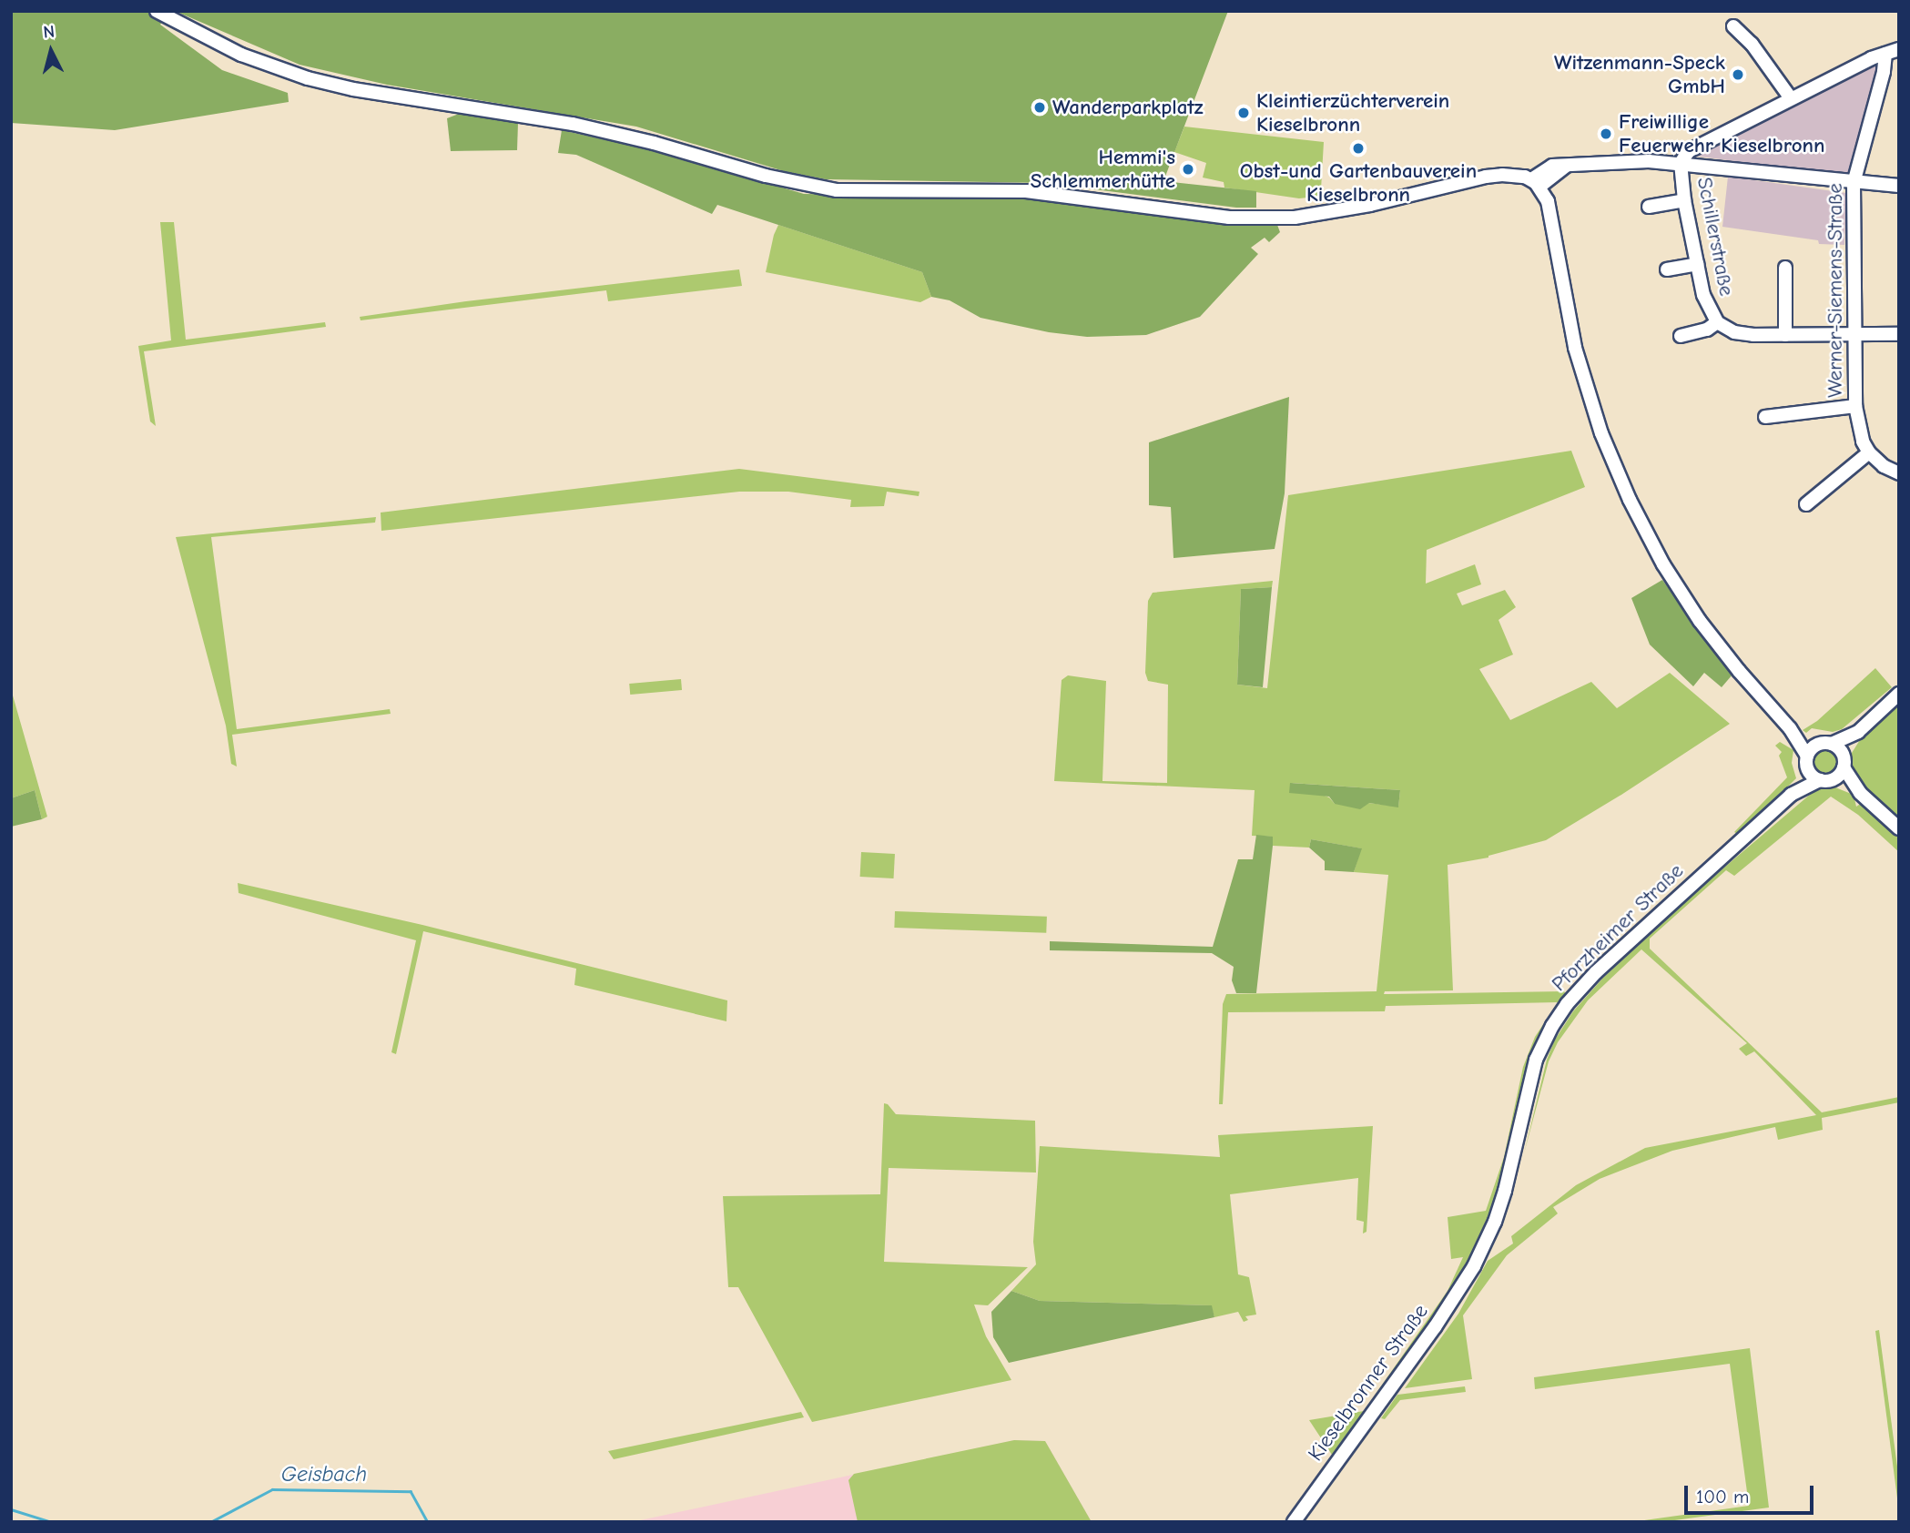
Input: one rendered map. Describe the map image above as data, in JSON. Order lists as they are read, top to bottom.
{
  "streets": {
    "street": [
      "Schillerstraße",
      "Werner-Siemens-Straße",
      "Pforzheimer Straße",
      "Kieselbronner Straße"
    ]
  },
  "crossings": [
    ["Schillerstraße", "Werner-Siemens-Straße"],
    ["Pforzheimer Straße", "Kieselbronner Straße"]
  ],
  "water": ["Geisbach"],
  "places": [
    "Witzenmann-Speck GmbH",
    "Wanderparkplatz",
    "Kleintierzüchterverein Kieselbronn",
    "Freiwillige Feuerwehr Kieselbronn",
    "Obst-und Gartenbauverein Kieselbronn",
    "Hemmi's Schlemmerhütte"
  ],
  "scale_bar": "100 m",
  "north": "top"
}
